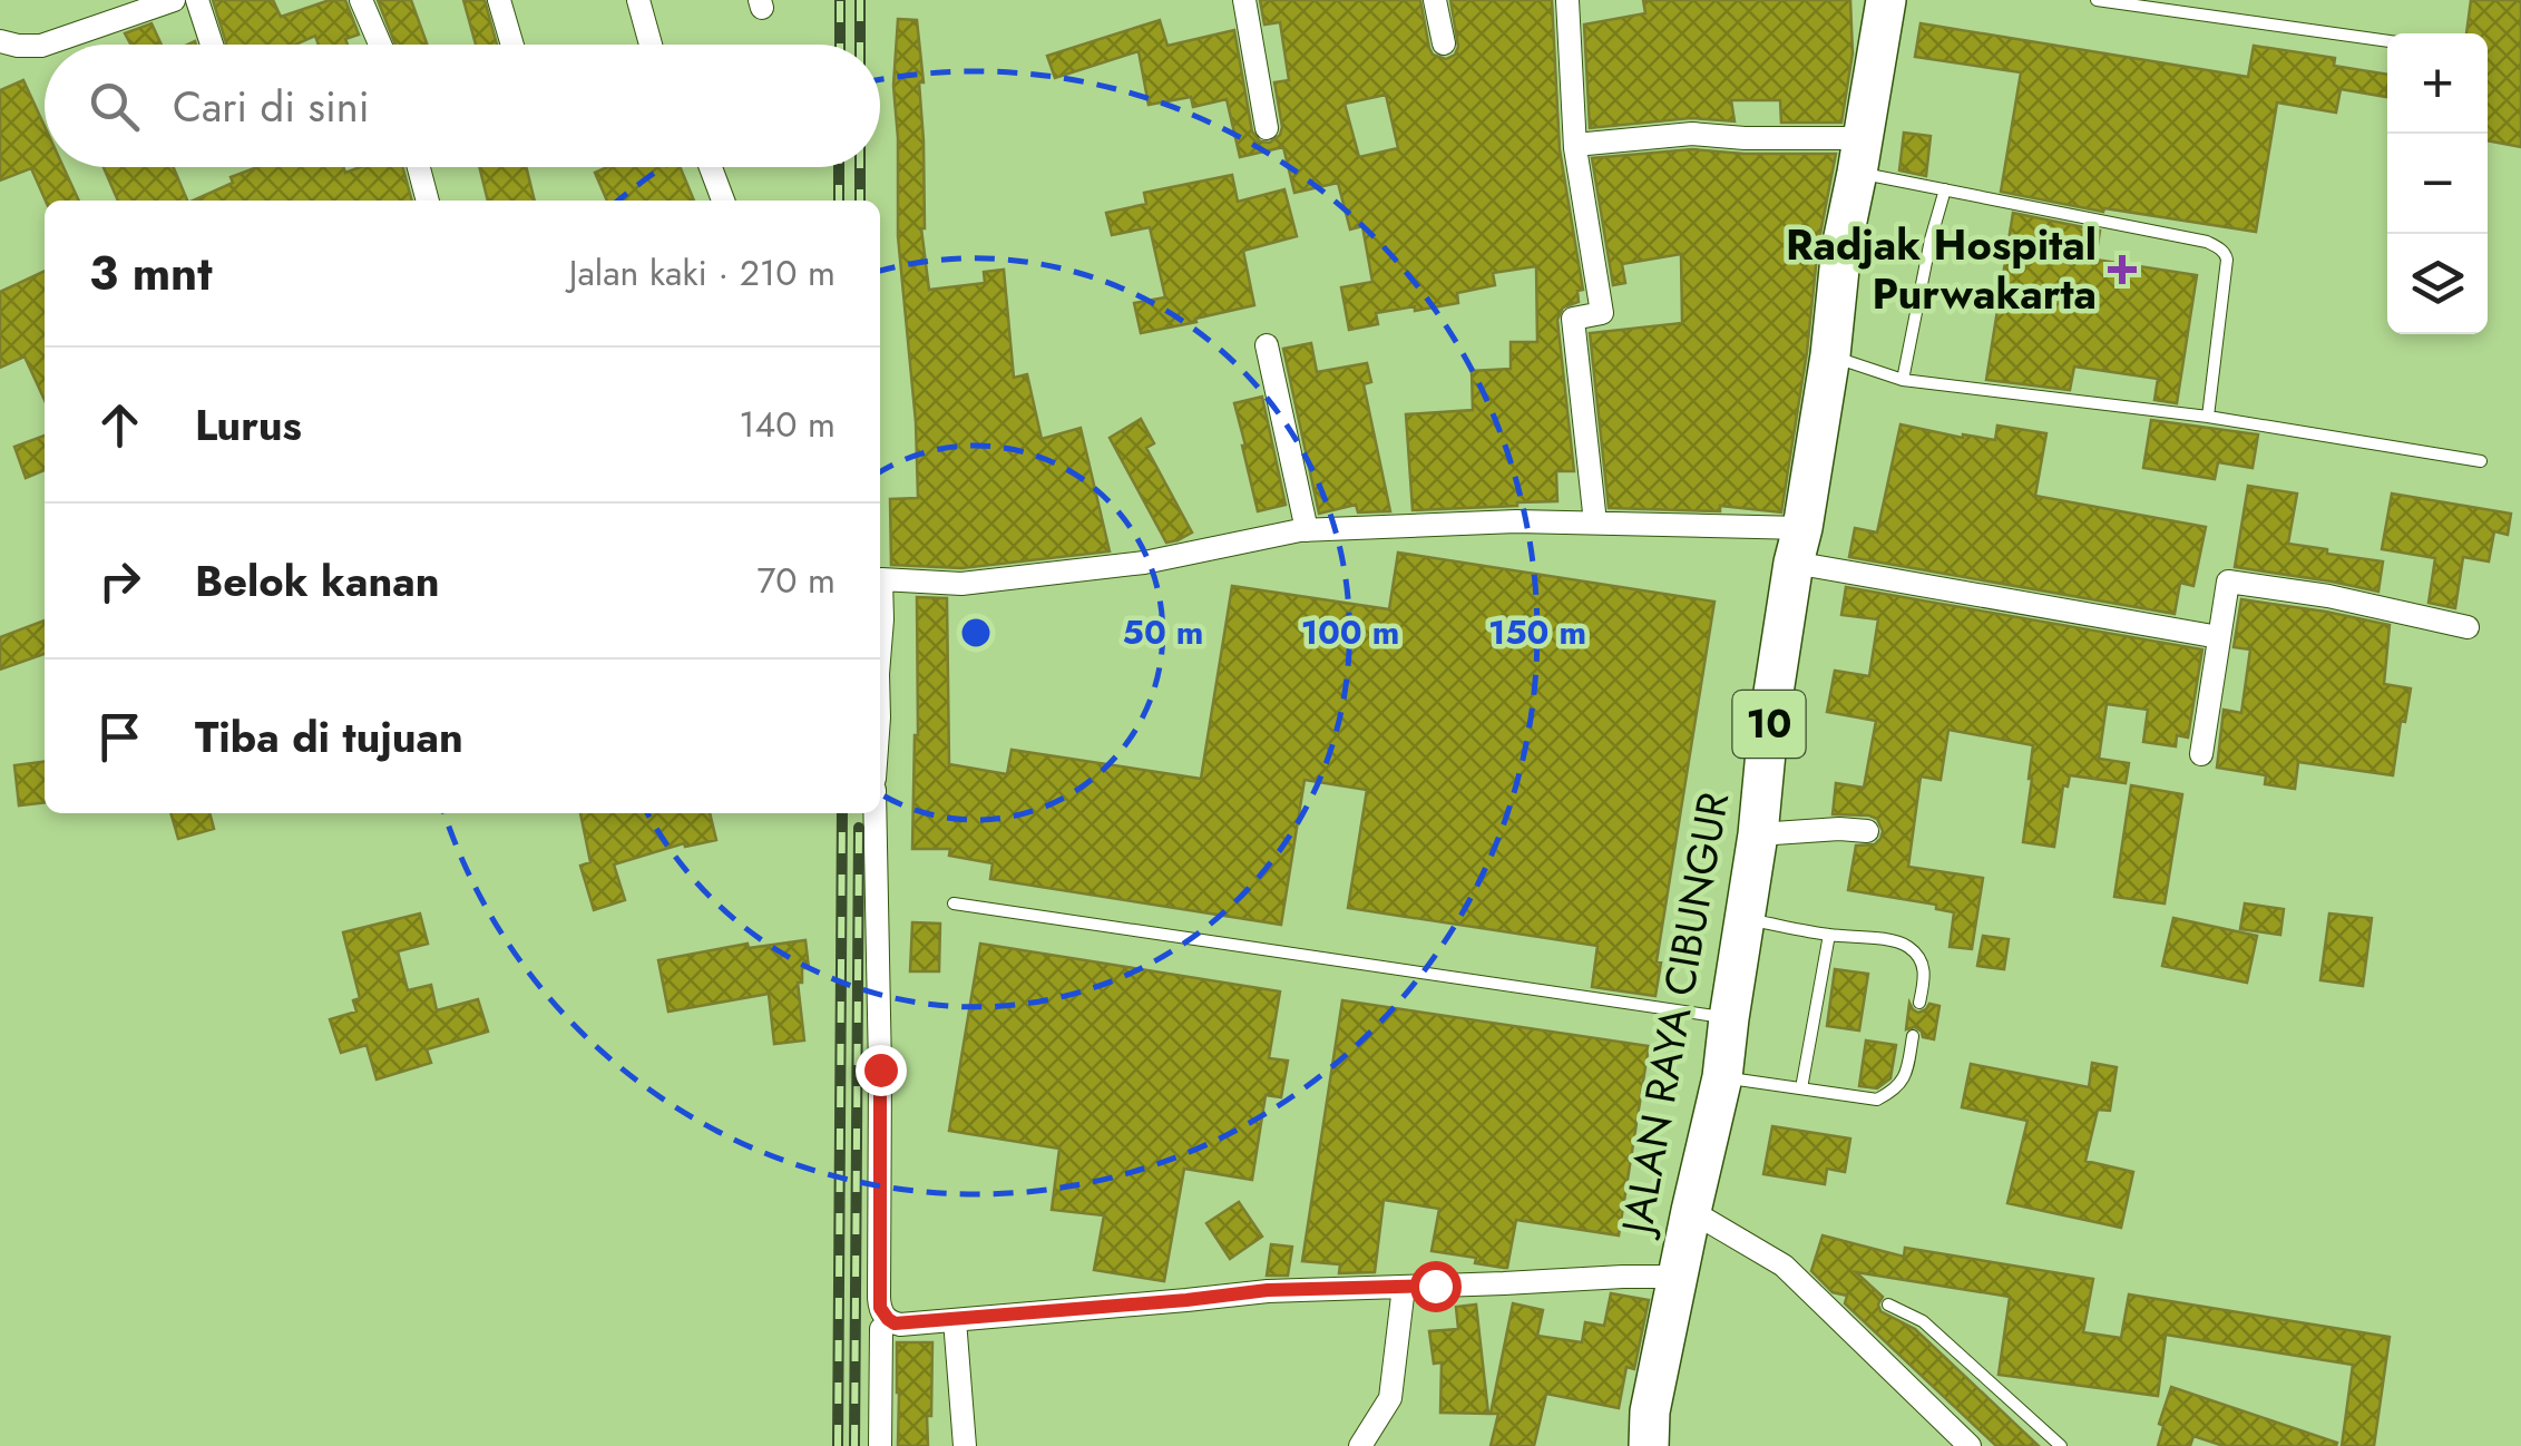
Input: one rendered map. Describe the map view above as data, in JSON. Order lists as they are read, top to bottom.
{
  "streets": {
    "highway": ["10", "JALAN RAYA CIBUNGUR"]
  },
  "places": {
    "health": ["Radjak Hospital Purwakarta"]
  },
  "page": {
    "map_buttons": ["+", "−"],
    "search": "Cari di sini",
    "heading": ["3 mnt", "Jalan kaki · 210 m"],
    "list": [
      ["Lurus", "140 m"],
      ["Belok kanan", "70 m"],
      "Tiba di tujuan"
    ]
  },
  "rings": ["50 m", "100 m", "150 m"]
}
